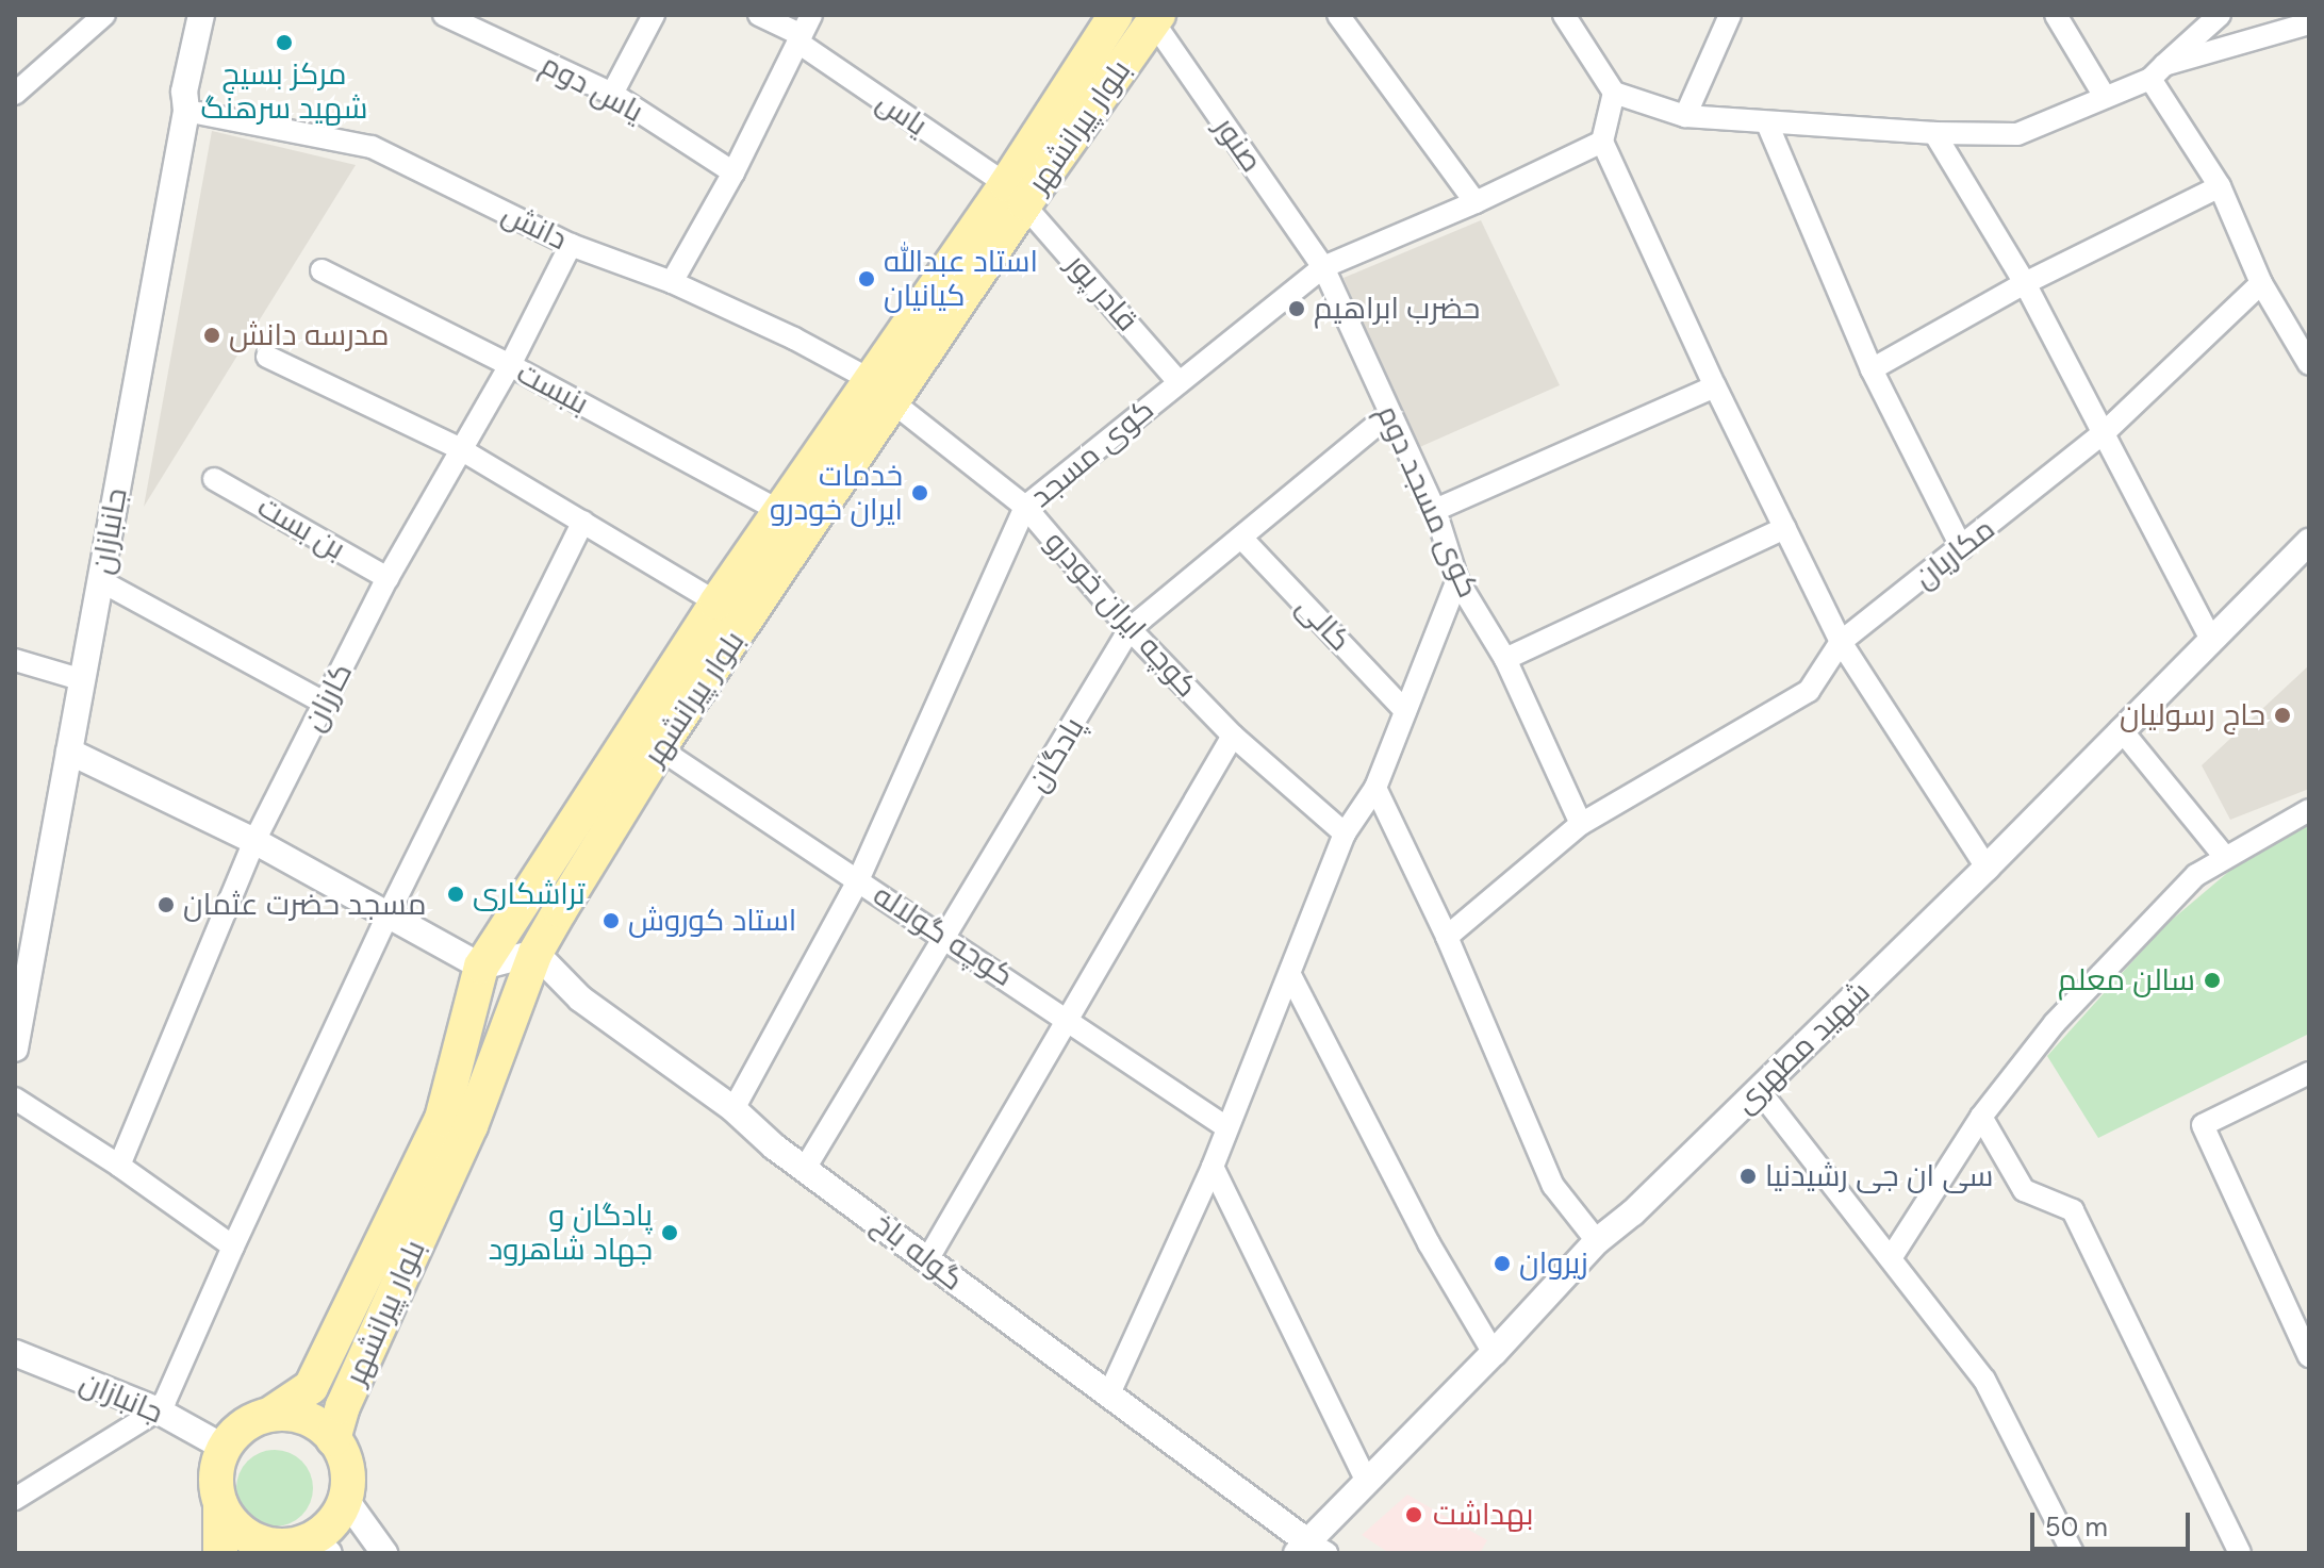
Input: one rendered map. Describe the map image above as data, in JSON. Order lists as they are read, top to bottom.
{
  "streets": {
    "main road": ["بلوار پیرانشهر"],
    "street": [
      "یاس دوم",
      "یاس",
      "صنور",
      "دانش",
      "قادر پور",
      "بنبست",
      "کوی مسجد",
      "کوی مسجد دوم",
      "بن بست",
      "جانبازان",
      "مکاریان",
      "کوچه ایران خودرو",
      "کالی",
      "کارزان",
      "پادگان",
      "کوچه گولاله",
      "شهید مطهری",
      "گوله باخ"
    ]
  },
  "crossings": [
    ["یاس", "بلوار پیرانشهر"],
    ["یاس", "قادر پور"],
    ["بلوار پیرانشهر", "صنور"],
    ["بلوار پیرانشهر", "دانش"],
    ["بلوار پیرانشهر", "قادر پور"],
    ["بلوار پیرانشهر", "بنبست"],
    ["بلوار پیرانشهر", "جانبازان"],
    ["بلوار پیرانشهر", "کوچه ایران خودرو"],
    ["بلوار پیرانشهر", "کوچه گولاله"],
    ["بلوار پیرانشهر", "گوله باخ"],
    ["صنور", "کوی مسجد"],
    ["صنور", "کوی مسجد دوم"],
    ["دانش", "جانبازان"],
    ["دانش", "کوچه ایران خودرو"],
    ["دانش", "کارزان"],
    ["قادر پور", "کوی مسجد"],
    ["بنبست", "کارزان"],
    ["کوی مسجد", "کوی مسجد دوم"],
    ["کوی مسجد", "کوچه ایران خودرو"],
    ["کوی مسجد", "کوچه گولاله"],
    ["کوی مسجد", "گوله باخ"],
    ["کوی مسجد دوم", "مکاریان"],
    ["کوی مسجد دوم", "پادگان"],
    ["بن بست", "کارزان"],
    ["کوچه ایران خودرو", "پادگان"],
    ["کالی", "پادگان"],
    ["پادگان", "کوچه گولاله"],
    ["پادگان", "گوله باخ"],
    ["شهید مطهری", "گوله باخ"]
  ],
  "places": [
    "مرکز بسیج شهید سرهنگ",
    "استاد عبدالله کیانیان",
    "حضرب ابراهیم",
    "مدرسه دانش",
    "خدمات ایران خودرو",
    "حاج رسولیان",
    "تراشکاری",
    "مسجد حضرت عثمان",
    "استاد کوروش",
    "سالن معلم",
    "سی ان جی رشیدنیا",
    "پادگان و جهاد شاهرود",
    "زیروان",
    "بهداشت"
  ],
  "scale_bar": "50 m"
}
